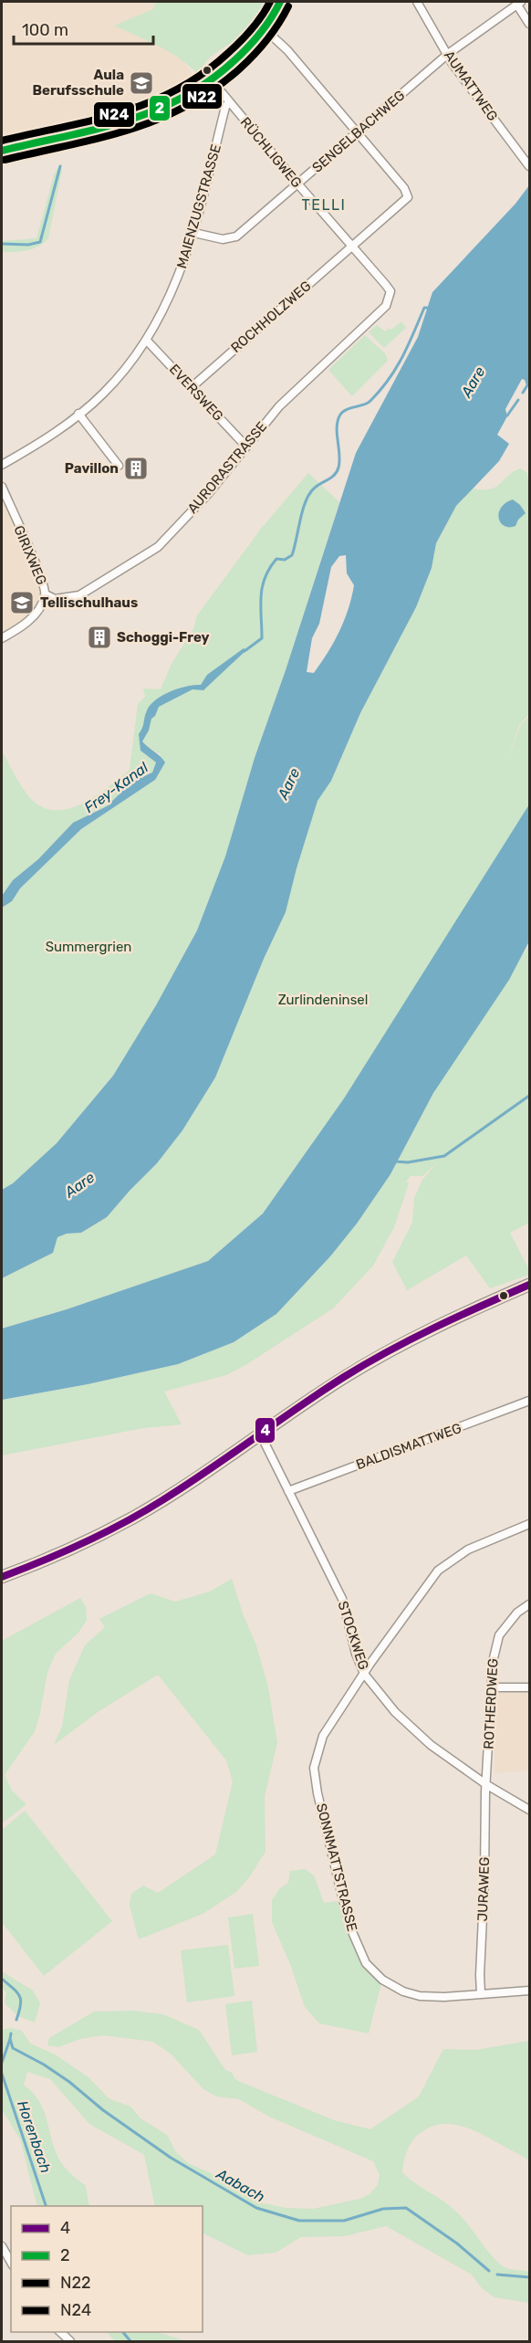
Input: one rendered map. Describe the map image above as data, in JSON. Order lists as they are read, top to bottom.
{
  "streets": {
    "street": [
      "AUMATTWEG",
      "SENGELBACHWEG",
      "RÜCHLIGWEG",
      "MAIENZUGSTRASSE",
      "ROCHHOLZWEG",
      "EVERSWEG",
      "AURORASTRASSE",
      "GIRIXWEG",
      "BALDISMATTWEG",
      "STOCKWEG",
      "ROTHERDWEG",
      "SONNMATTSTRASSE",
      "JURAWEG"
    ]
  },
  "crossings": [
    ["AUMATTWEG", "SENGELBACHWEG"],
    ["SENGELBACHWEG", "RÜCHLIGWEG"],
    ["SENGELBACHWEG", "MAIENZUGSTRASSE"],
    ["SENGELBACHWEG", "ROCHHOLZWEG"],
    ["RÜCHLIGWEG", "MAIENZUGSTRASSE"],
    ["RÜCHLIGWEG", "ROCHHOLZWEG"],
    ["RÜCHLIGWEG", "AURORASTRASSE"],
    ["MAIENZUGSTRASSE", "EVERSWEG"],
    ["ROCHHOLZWEG", "EVERSWEG"],
    ["EVERSWEG", "AURORASTRASSE"],
    ["AURORASTRASSE", "GIRIXWEG"],
    ["BALDISMATTWEG", "STOCKWEG"],
    ["STOCKWEG", "ROTHERDWEG"],
    ["STOCKWEG", "SONNMATTSTRASSE"],
    ["STOCKWEG", "JURAWEG"],
    ["ROTHERDWEG", "JURAWEG"],
    ["SONNMATTSTRASSE", "JURAWEG"]
  ],
  "districts": ["TELLI"],
  "water": [
    "Aare",
    "Frey-Kanal",
    "Horenbach",
    "Aabach"
  ],
  "parks": ["Summergrien", "Zurlindeninsel"],
  "places": {
    "school or university": ["Aula Berufsschule", "Tellischulhaus"],
    "building": ["Pavillon", "Schoggi-Frey"]
  },
  "lines": [
    "transit line 2",
    "transit line N24",
    "transit line N22",
    "transit line 4"
  ],
  "legend": [
    "4",
    "2",
    "N22",
    "N24"
  ],
  "scale_bar": "100 m"
}
